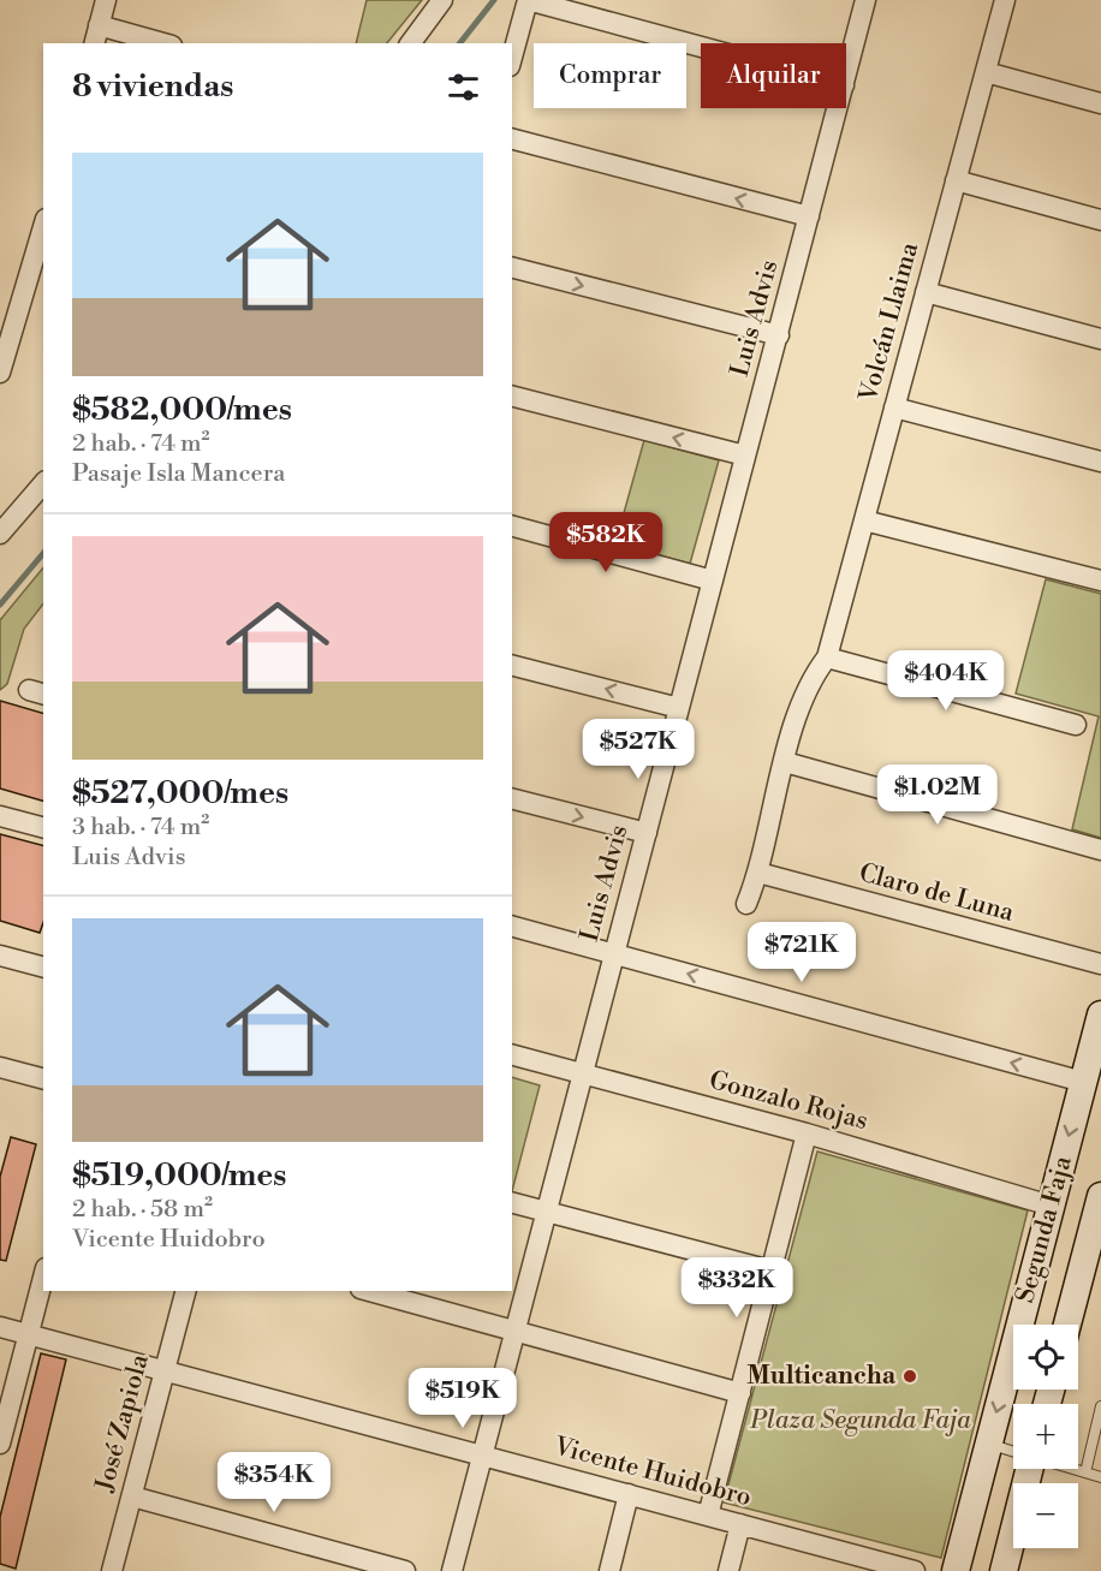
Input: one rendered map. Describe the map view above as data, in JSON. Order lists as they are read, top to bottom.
{
  "streets": {
    "main road": ["Segunda Faja"],
    "street": [
      "Luis Advis",
      "Volcán Llaima",
      "Claro de Luna",
      "Gonzalo Rojas",
      "José Zapiola",
      "Vicente Huidobro"
    ]
  },
  "crossings": [
    ["Luis Advis", "Gonzalo Rojas"],
    ["Luis Advis", "Vicente Huidobro"],
    ["Volcán Llaima", "Claro de Luna"],
    ["Gonzalo Rojas", "Segunda Faja"],
    ["José Zapiola", "Vicente Huidobro"]
  ],
  "parks": ["Plaza Segunda Faja"],
  "places": ["Multicancha"],
  "page": {
    "chip": ["Comprar", "Alquilar"],
    "heading": "8 viviendas",
    "list": [
      {
        "name": "$582,000/mes",
        "note": "2 hab. · 74 m² · Pasaje Isla Mancera"
      },
      {
        "name": "$527,000/mes",
        "note": "3 hab. · 74 m² · Luis Advis"
      },
      {
        "name": "$519,000/mes",
        "note": "2 hab. · 58 m² · Vicente Huidobro"
      }
    ],
    "price": [
      "$582K",
      "$404K",
      "$527K",
      "$1.02M",
      "$721K",
      "$332K",
      "$519K",
      "$354K"
    ],
    "map_buttons": ["+", "−"]
  }
}
